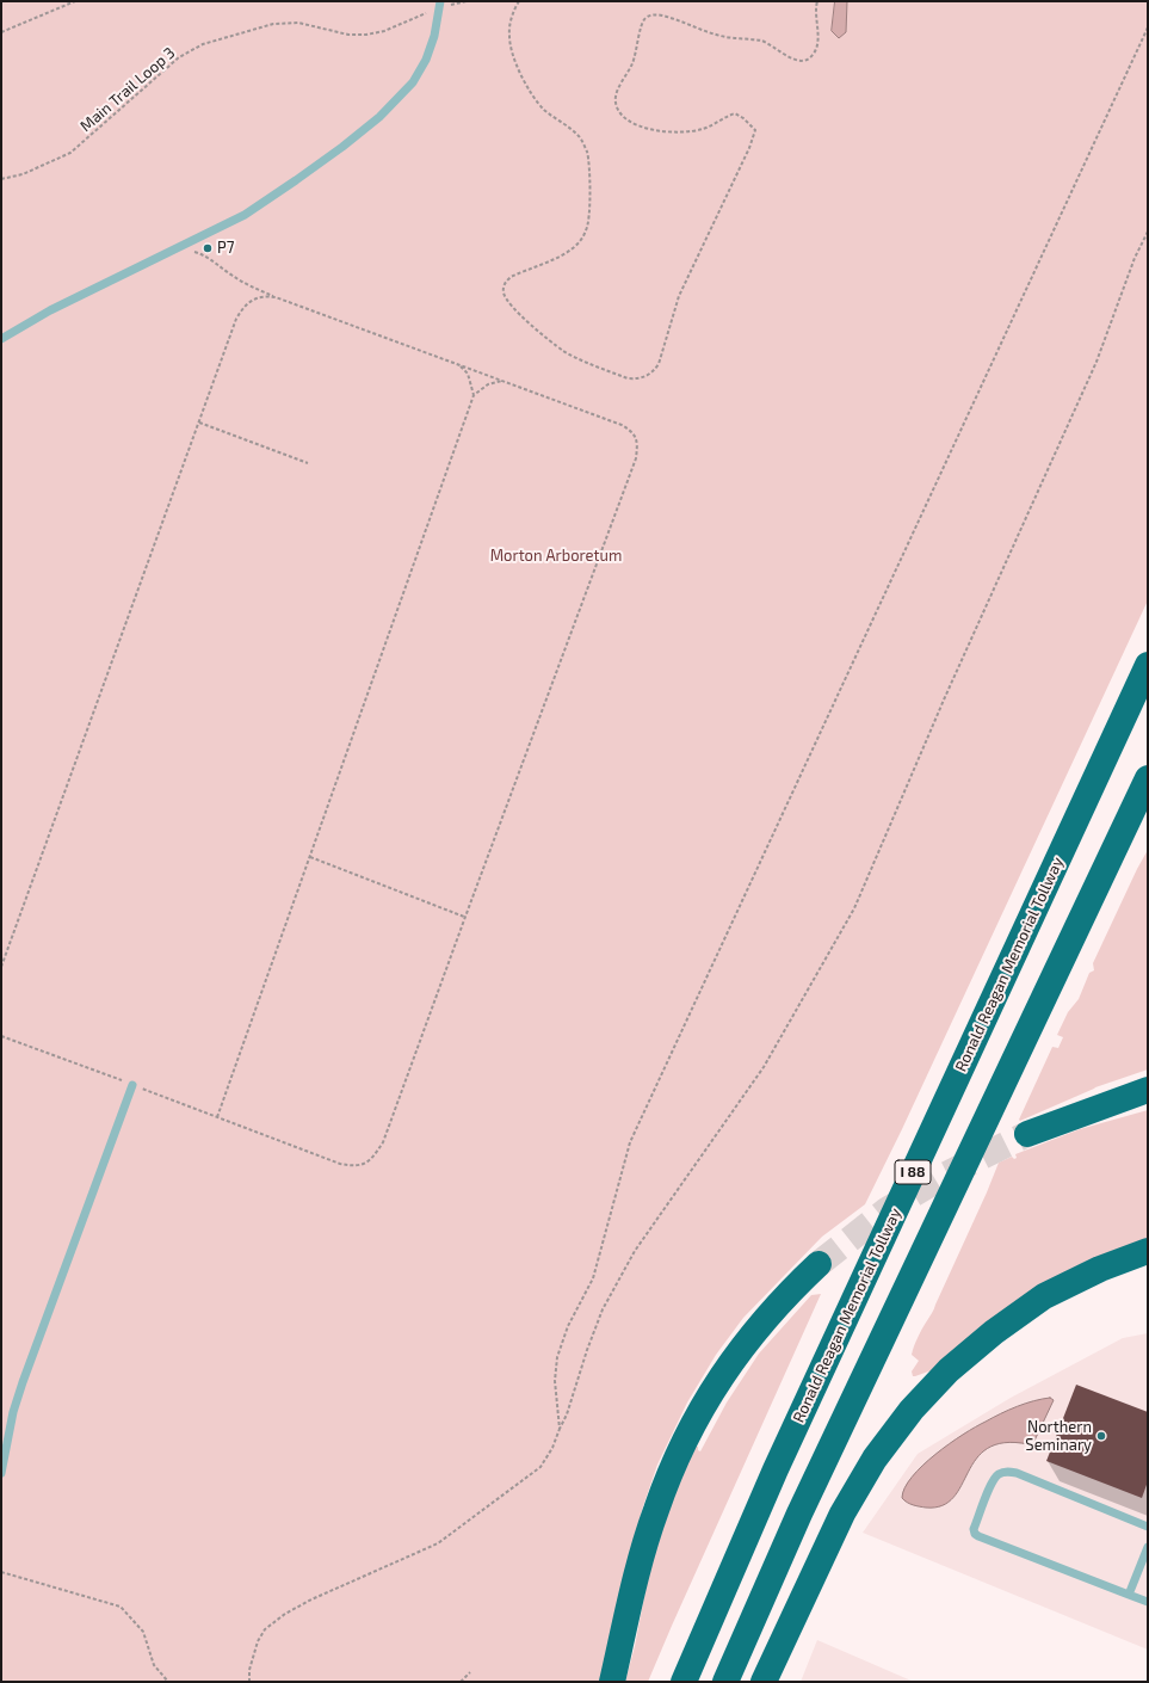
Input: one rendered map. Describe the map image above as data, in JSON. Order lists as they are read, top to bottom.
{
  "streets": {
    "highway": ["Ronald Reagan Memorial Tollway", "I 88"],
    "path": ["Main Trail Loop 3"]
  },
  "parks": ["Morton Arboretum"],
  "places": ["P7", "Northern Seminary"]
}
